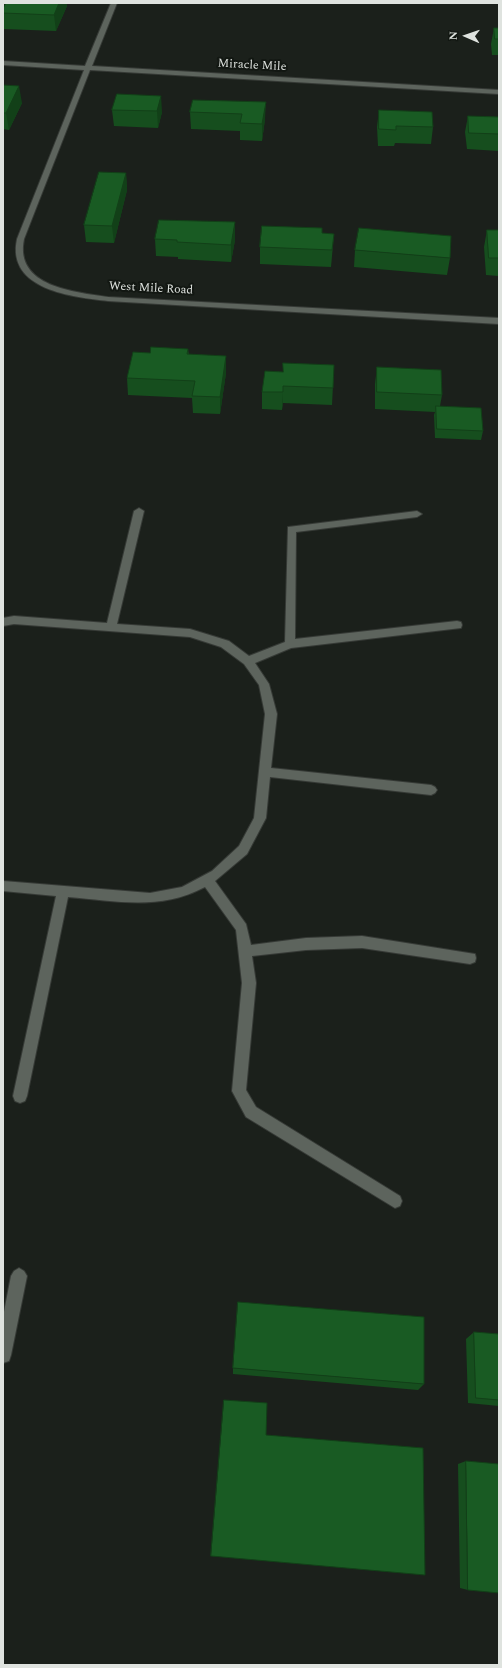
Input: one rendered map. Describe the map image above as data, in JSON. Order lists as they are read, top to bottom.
{
  "streets": {
    "street": ["Miracle Mile", "West Mile Road"]
  },
  "crossings": [
    ["Miracle Mile", "West Mile Road"]
  ],
  "north": "left"
}
